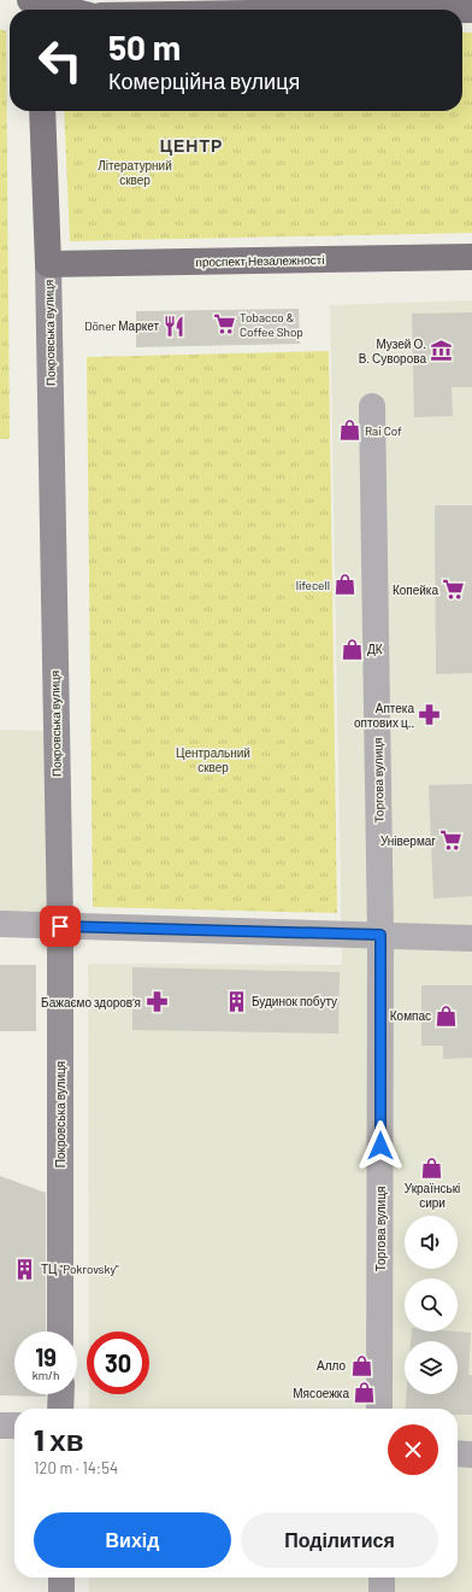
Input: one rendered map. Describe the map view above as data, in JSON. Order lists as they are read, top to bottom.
{
  "streets": {
    "main road": ["проспект Незалежності", "Покровська вулиця"],
    "street": ["Торгова вулиця"]
  },
  "crossings": [
    ["проспект Незалежності", "Покровська вулиця"]
  ],
  "districts": ["ЦЕНТР"],
  "parks": ["Літературний сквер", "Центральний сквер"],
  "places": {
    "supermarket": ["Tobacco & Coffee Shop", "Копейка", "Універмаг"],
    "restaurant": ["Döner Маркет"],
    "museum": ["Музей О. В. Суворова"],
    "shop": [
      "Rai Cof",
      "lifecell",
      "ДК",
      "Компас",
      "Українські сири",
      "Алло",
      "Мясоежка"
    ],
    "pharmacy": ["Аптека оптових ц‥", "Бажаємо здоровʼя"],
    "building": ["Будинок побуту", "ТЦ \"Pokrovsky\""]
  },
  "page": {
    "turn": ["50 m", "Комерційна вулиця"],
    "speed": "19 km/h",
    "limit": "30",
    "heading": ["1 хв", "120 m · 14:54"],
    "buttons": ["Вихід", "Поділитися"]
  }
}
